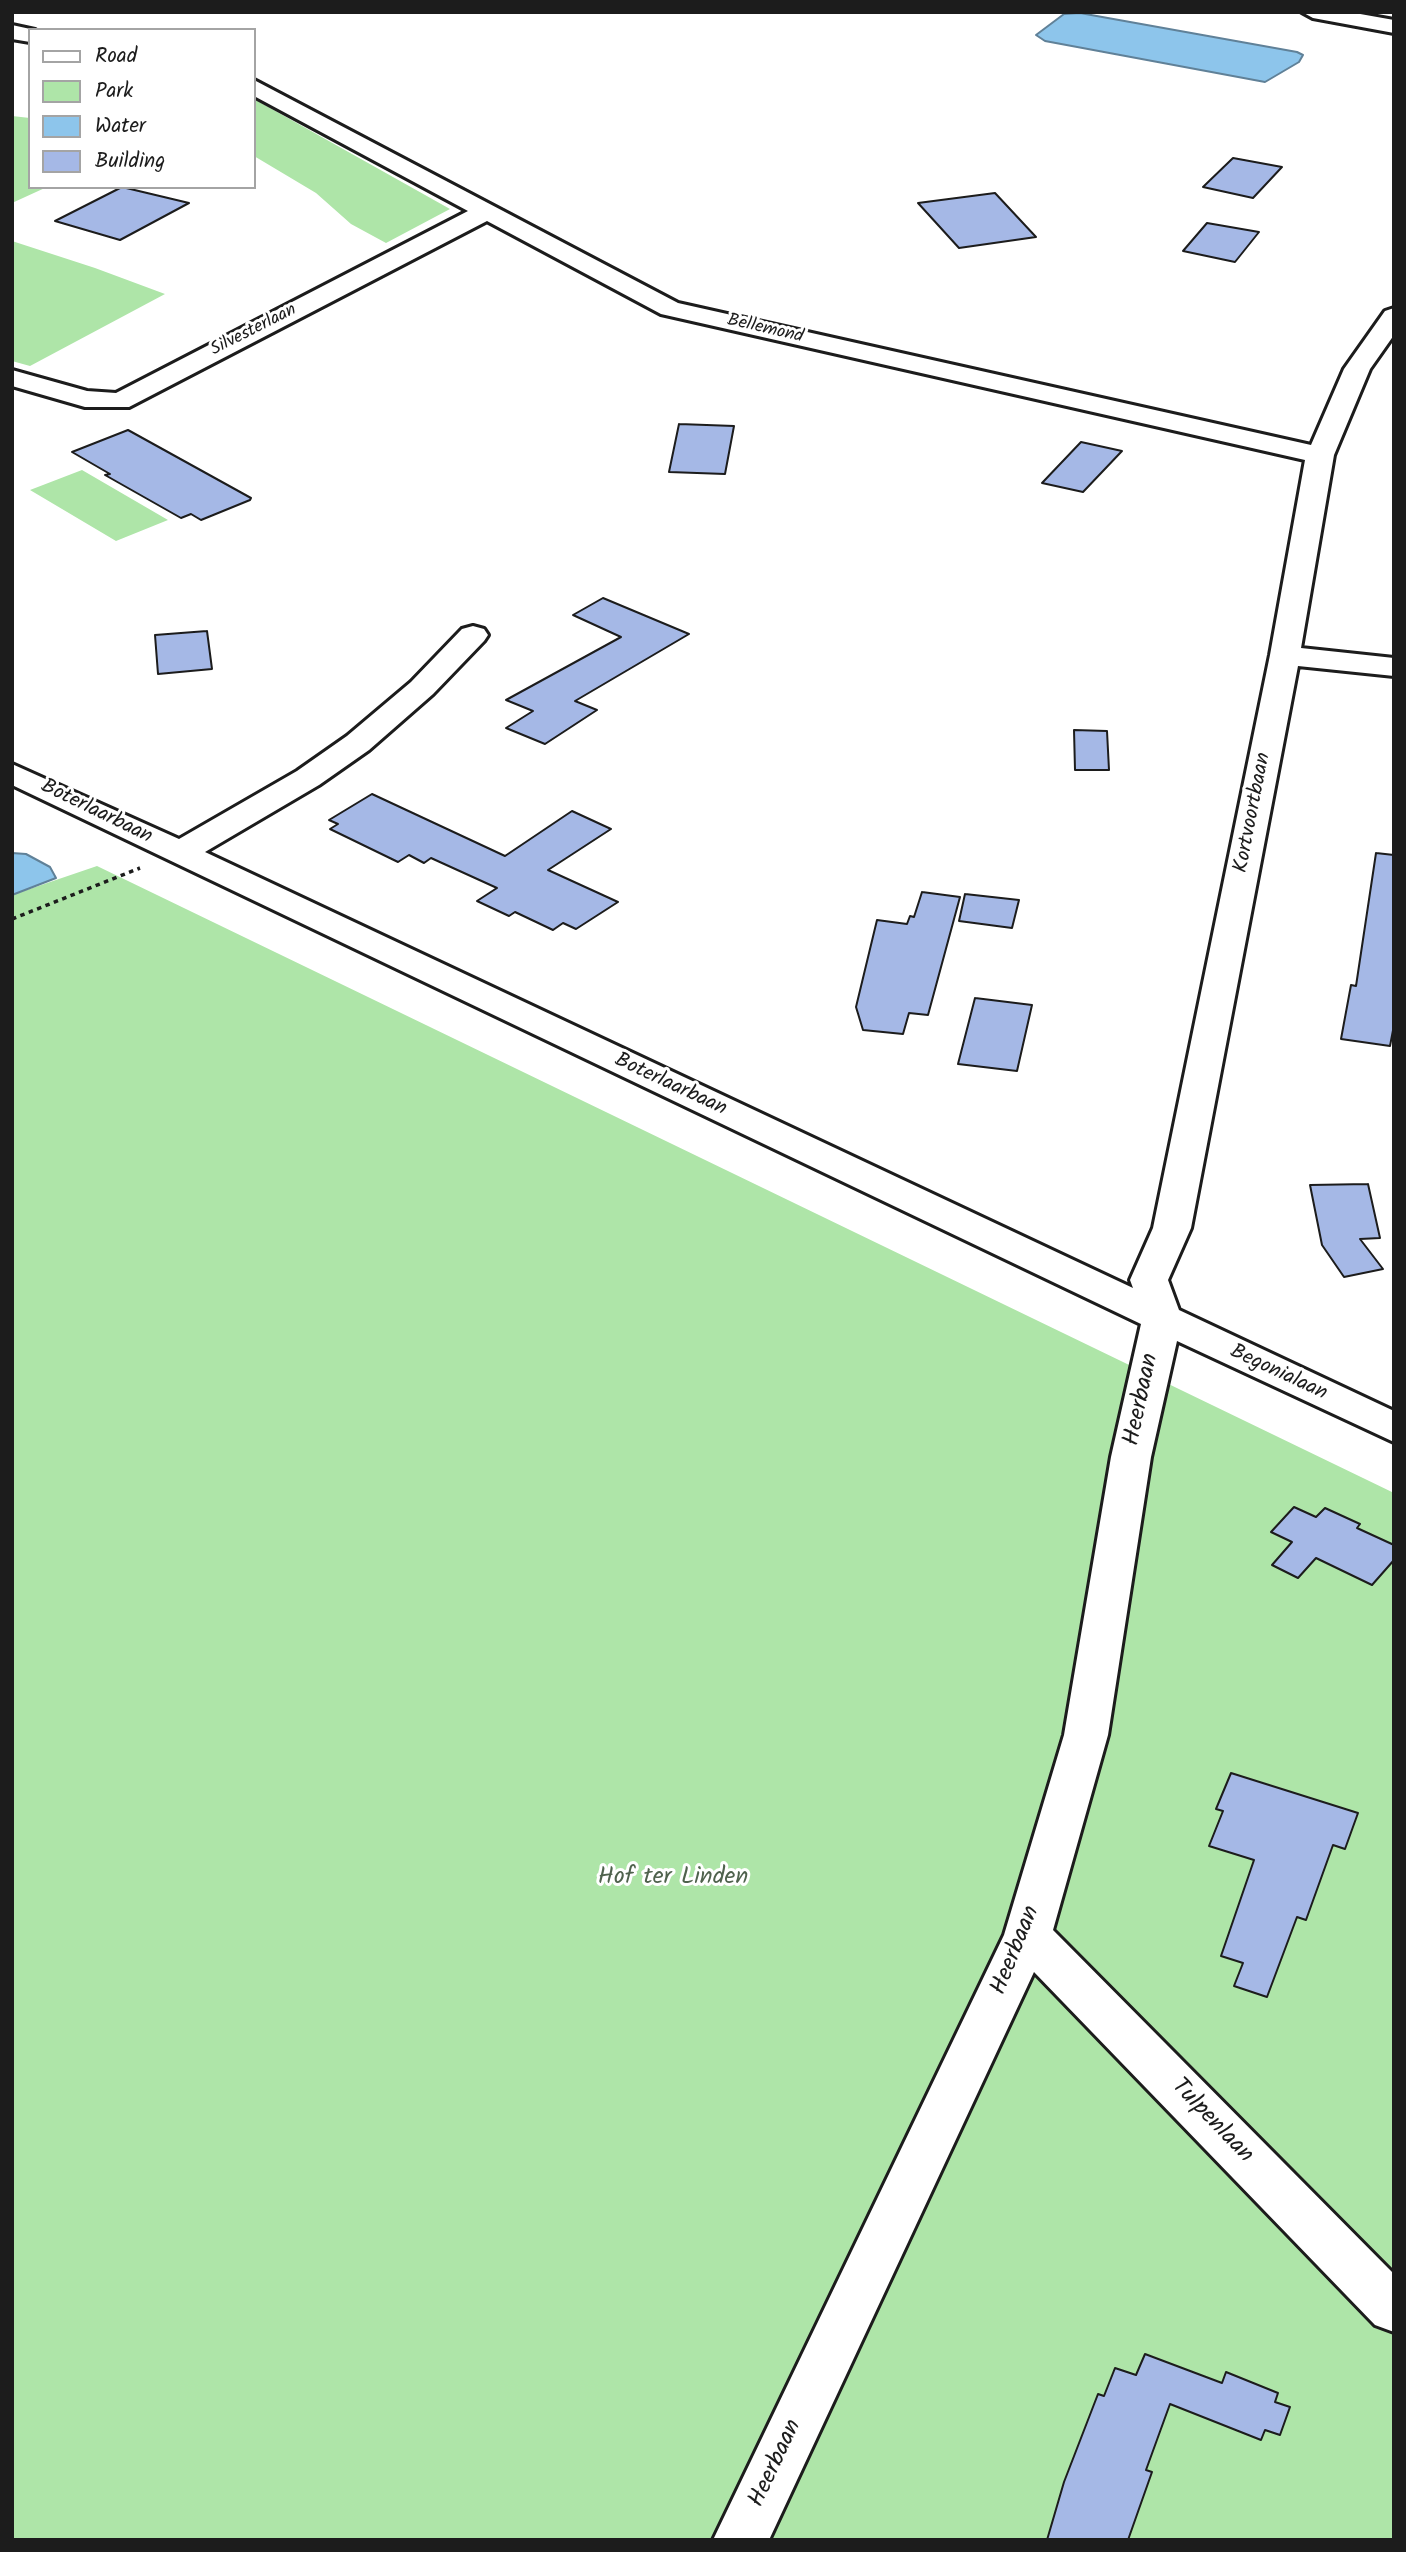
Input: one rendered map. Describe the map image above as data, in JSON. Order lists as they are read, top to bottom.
{
  "streets": {
    "street": [
      "Bellemond",
      "Silvesterlaan",
      "Boterlaarbaan",
      "Kortvoortbaan",
      "Begonialaan",
      "Heerbaan",
      "Tulpenlaan"
    ]
  },
  "crossings": [
    ["Bellemond", "Silvesterlaan"],
    ["Bellemond", "Kortvoortbaan"],
    ["Boterlaarbaan", "Kortvoortbaan"],
    ["Boterlaarbaan", "Begonialaan"],
    ["Boterlaarbaan", "Heerbaan"],
    ["Kortvoortbaan", "Begonialaan"],
    ["Kortvoortbaan", "Heerbaan"],
    ["Begonialaan", "Heerbaan"],
    ["Heerbaan", "Tulpenlaan"]
  ],
  "parks": ["Hof ter Linden"],
  "legend": [
    "Road",
    "Park",
    "Water",
    "Building"
  ]
}
